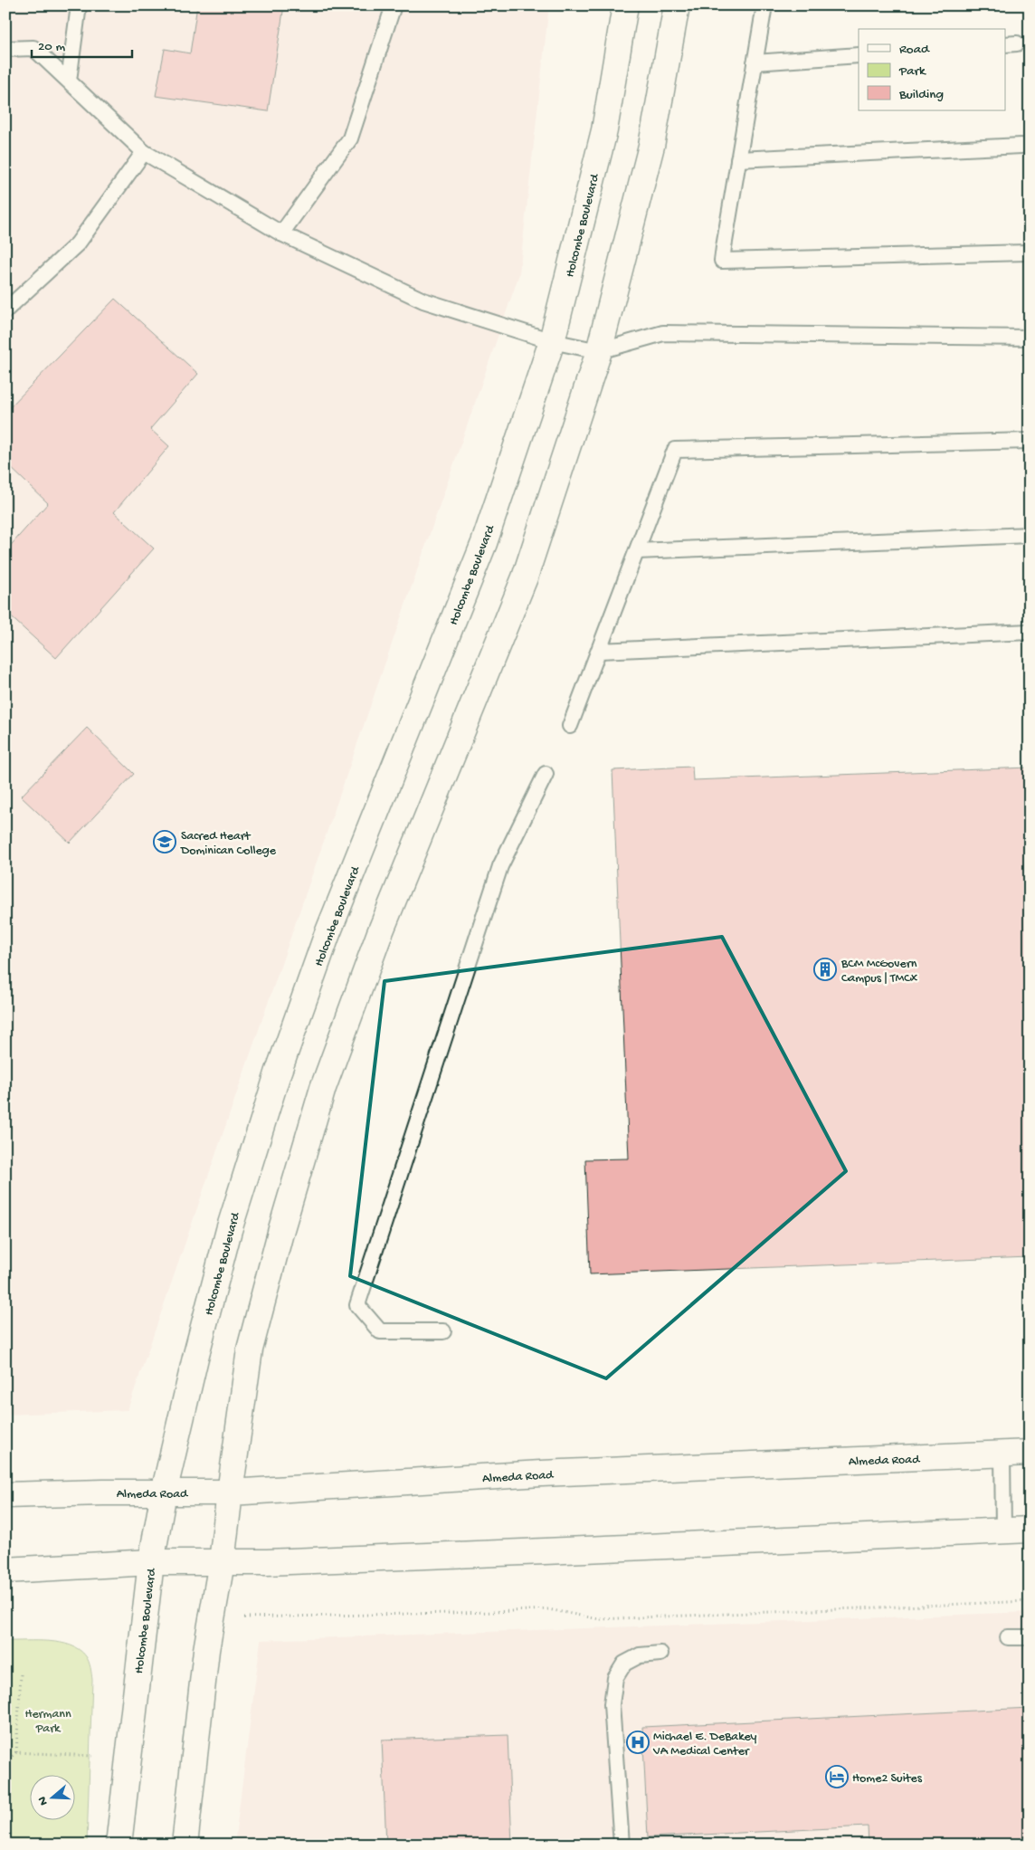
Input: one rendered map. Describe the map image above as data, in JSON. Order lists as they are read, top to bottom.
{
  "streets": {
    "main road": ["Holcombe Boulevard", "Almeda Road"]
  },
  "crossings": [
    ["Holcombe Boulevard", "Almeda Road"]
  ],
  "parks": ["Hermann Park"],
  "places": {
    "school or university": ["Sacred Heart Dominican College"],
    "building": ["BCM McGovern Campus | TMCx"],
    "hospital": ["Michael E. DeBakey VA Medical Center"],
    "hotel": ["Home2 Suites"]
  },
  "legend": ["Road", "Park", "Building"],
  "scale_bar": "20 m",
  "north": "left"
}
